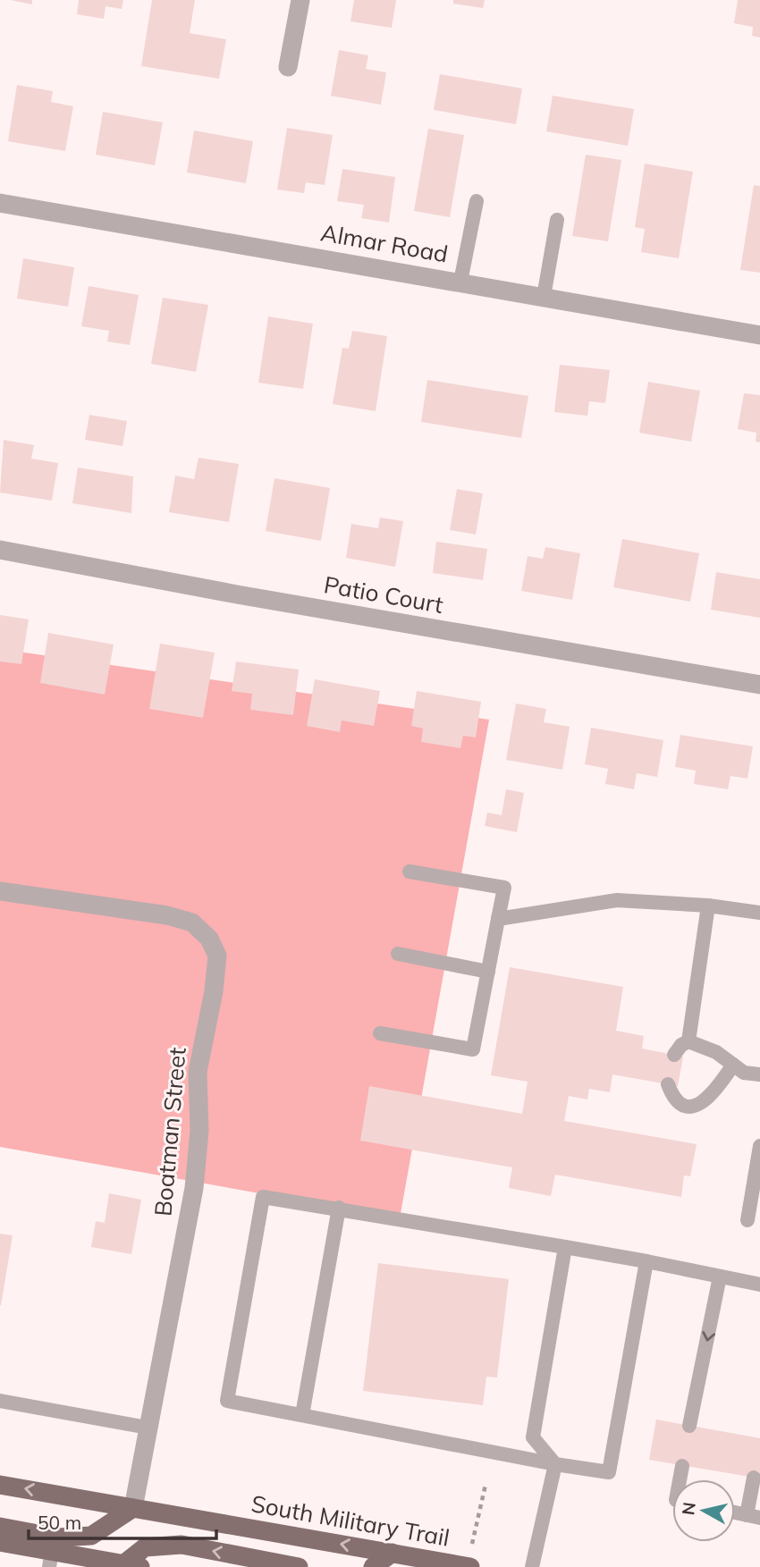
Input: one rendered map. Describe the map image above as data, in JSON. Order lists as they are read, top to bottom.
{
  "streets": {
    "main road": ["South Military Trail"],
    "street": ["Almar Road", "Patio Court", "Boatman Street"]
  },
  "crossings": [
    ["Boatman Street", "South Military Trail"]
  ],
  "scale_bar": "50 m",
  "north": "left"
}
